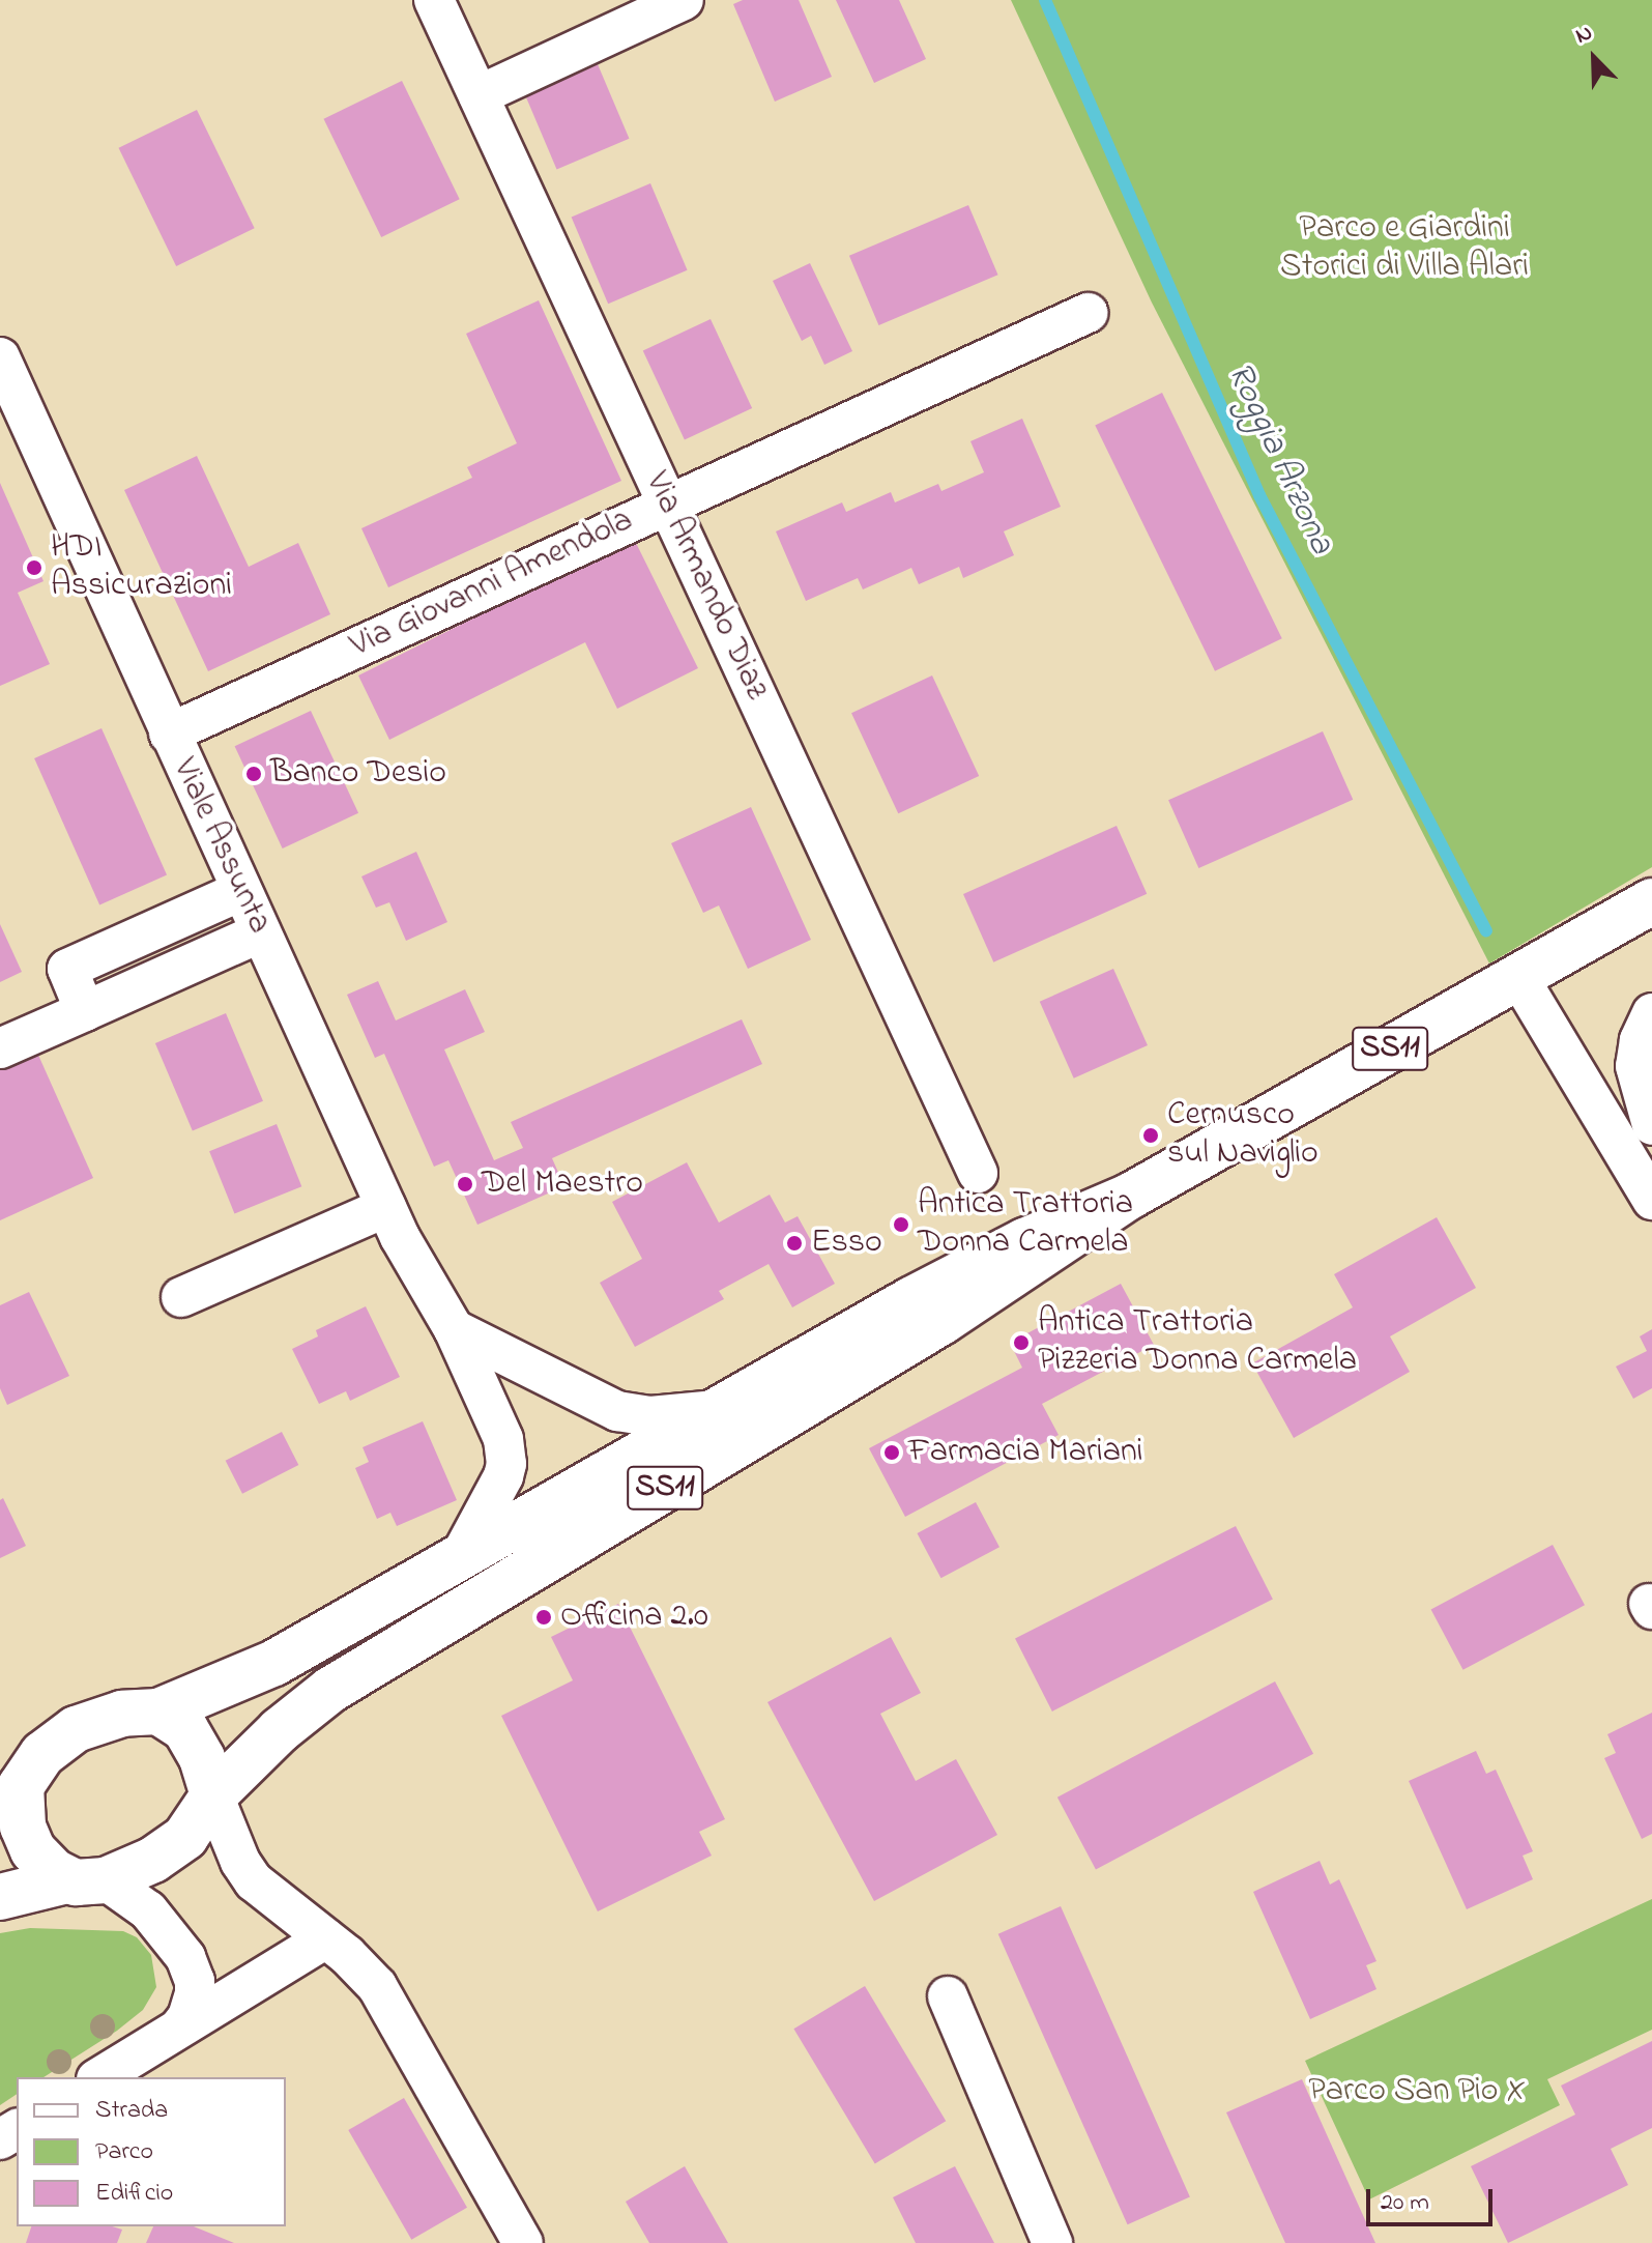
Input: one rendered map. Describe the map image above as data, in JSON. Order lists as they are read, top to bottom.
{
  "streets": {
    "main road": ["SS11"],
    "street": ["Via Giovanni Amendola", "Via Armando Diaz", "Viale Assunta"]
  },
  "crossings": [
    ["Via Giovanni Amendola", "Via Armando Diaz"],
    ["Via Giovanni Amendola", "Viale Assunta"],
    ["Viale Assunta", "SS11"]
  ],
  "water": ["Roggia Arzona"],
  "parks": ["Parco e Giardini Storici di Villa Alari", "Parco San Pio X"],
  "places": [
    "HDI Assicurazioni",
    "Banco Desio",
    "Cernusco sul Naviglio",
    "Del Maestro",
    "Antica Trattoria Donna Carmela",
    "Esso",
    "Antica Trattoria Pizzeria Donna Carmela",
    "Farmacia Mariani",
    "Officina 2.0"
  ],
  "legend": ["Strada", "Parco", "Edificio"],
  "scale_bar": "20 m",
  "north": "top left"
}
